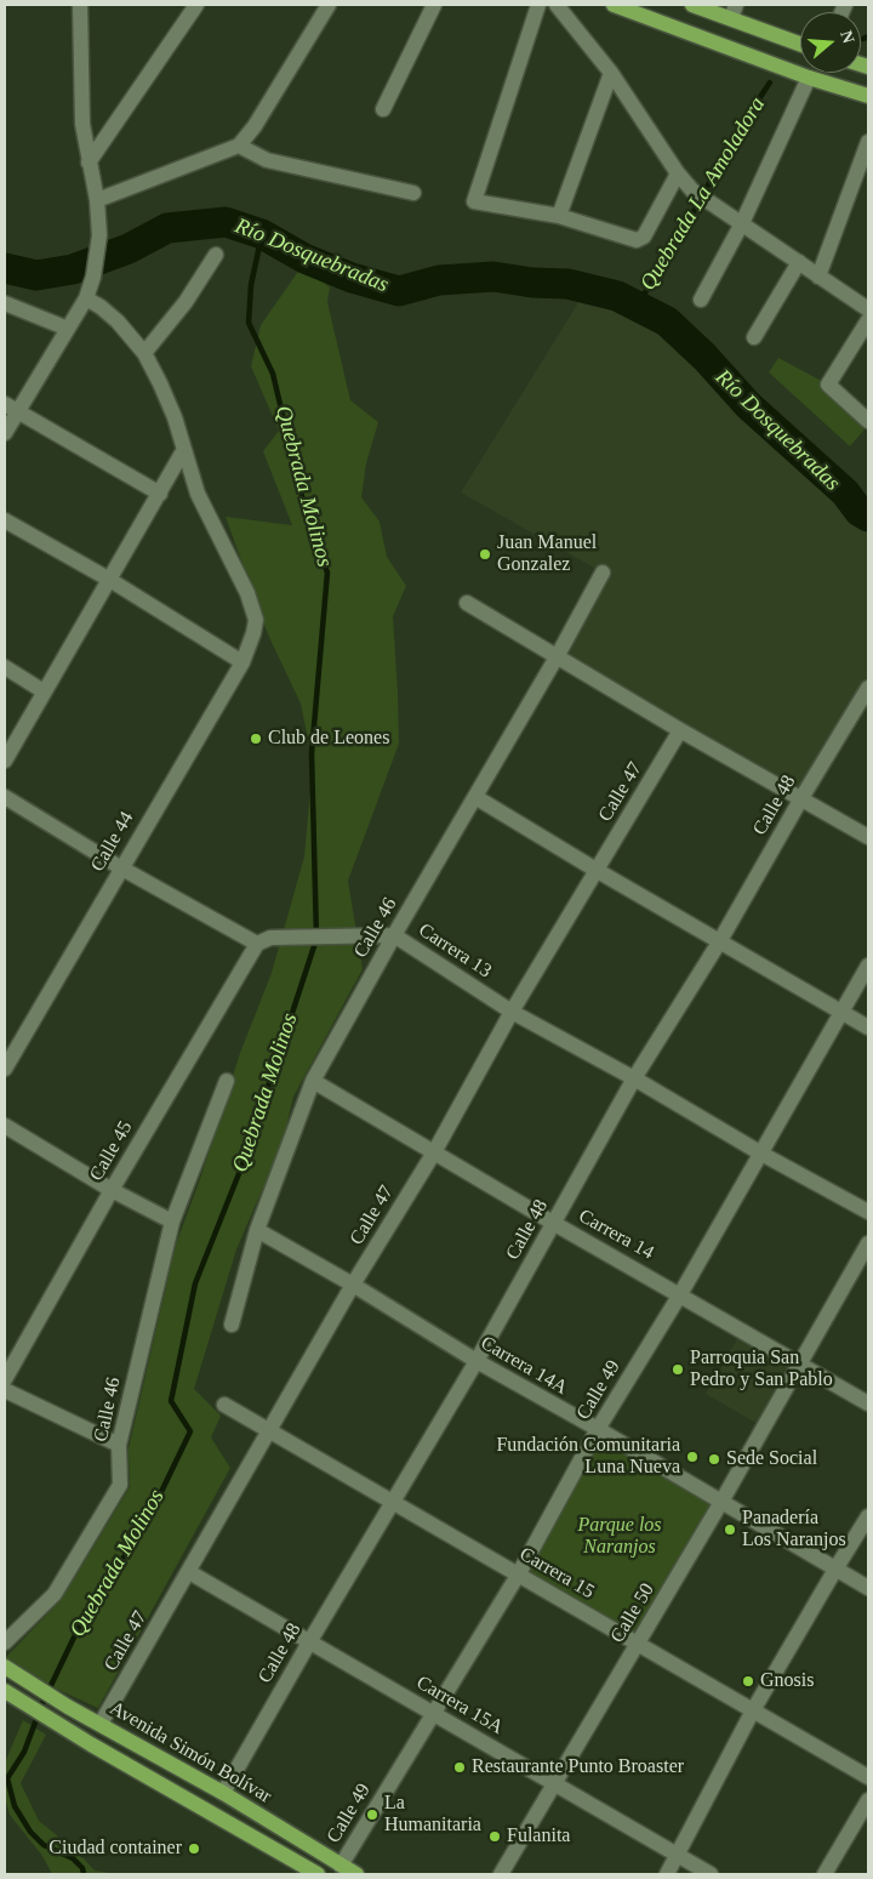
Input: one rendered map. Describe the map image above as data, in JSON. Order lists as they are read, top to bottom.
{
  "streets": {
    "main road": ["Avenida Simón Bolívar"],
    "street": [
      "Calle 47",
      "Calle 48",
      "Calle 44",
      "Calle 46",
      "Carrera 13",
      "Calle 45",
      "Carrera 14",
      "Carrera 14A",
      "Calle 49",
      "Carrera 15",
      "Calle 50",
      "Carrera 15A"
    ]
  },
  "crossings": [
    ["Calle 47", "Carrera 13"],
    ["Calle 47", "Carrera 14"],
    ["Calle 47", "Carrera 14A"],
    ["Calle 47", "Carrera 15"],
    ["Calle 47", "Carrera 15A"],
    ["Calle 47", "Avenida Simón Bolívar"],
    ["Calle 48", "Carrera 13"],
    ["Calle 48", "Carrera 14"],
    ["Calle 48", "Carrera 14A"],
    ["Calle 48", "Carrera 15"],
    ["Calle 48", "Carrera 15A"],
    ["Calle 48", "Avenida Simón Bolívar"],
    ["Calle 46", "Carrera 13"],
    ["Calle 46", "Carrera 14"],
    ["Calle 46", "Carrera 14A"],
    ["Carrera 13", "Calle 45"],
    ["Carrera 13", "Calle 49"],
    ["Carrera 14", "Calle 49"],
    ["Carrera 14", "Calle 50"],
    ["Carrera 14A", "Calle 49"],
    ["Carrera 14A", "Calle 50"],
    ["Calle 49", "Carrera 15"],
    ["Calle 49", "Carrera 15A"],
    ["Calle 49", "Avenida Simón Bolívar"],
    ["Carrera 15", "Calle 50"],
    ["Calle 50", "Carrera 15A"]
  ],
  "water": ["Quebrada La Amoladora", "Río Dosquebradas", "Quebrada Molinos"],
  "parks": ["Parque los Naranjos"],
  "places": [
    "Juan Manuel Gonzalez",
    "Club de Leones",
    "Parroquia San Pedro y San Pablo",
    "Fundación Comunitaria Luna Nueva",
    "Sede Social",
    "Panadería Los Naranjos",
    "Gnosis",
    "Restaurante Punto Broaster",
    "La Humanitaria",
    "Fulanita",
    "Ciudad container"
  ],
  "north": "right"
}
